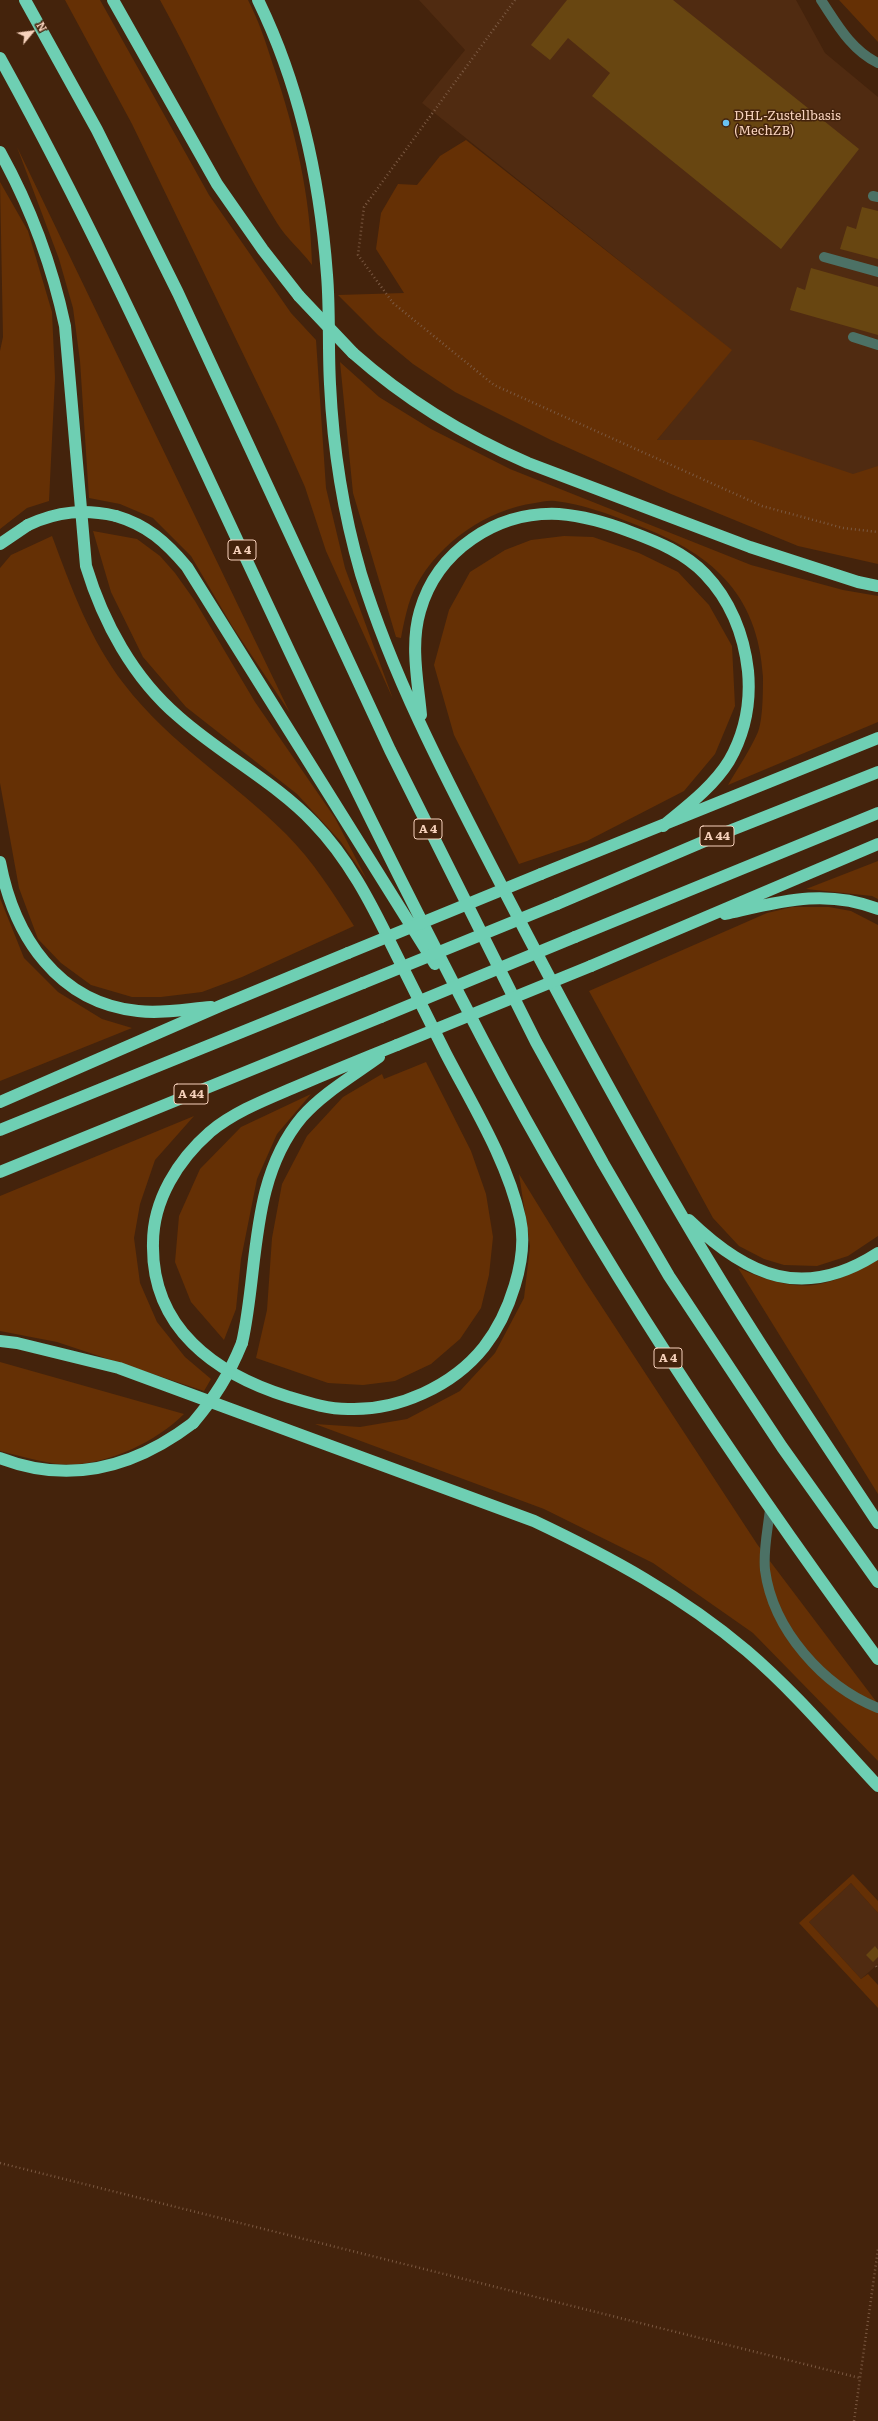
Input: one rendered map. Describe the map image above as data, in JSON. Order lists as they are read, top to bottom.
{
  "streets": {
    "highway": ["A 4", "A 44"]
  },
  "places": ["DHL-Zustellbasis (MechZB)"],
  "north": "top right"
}
